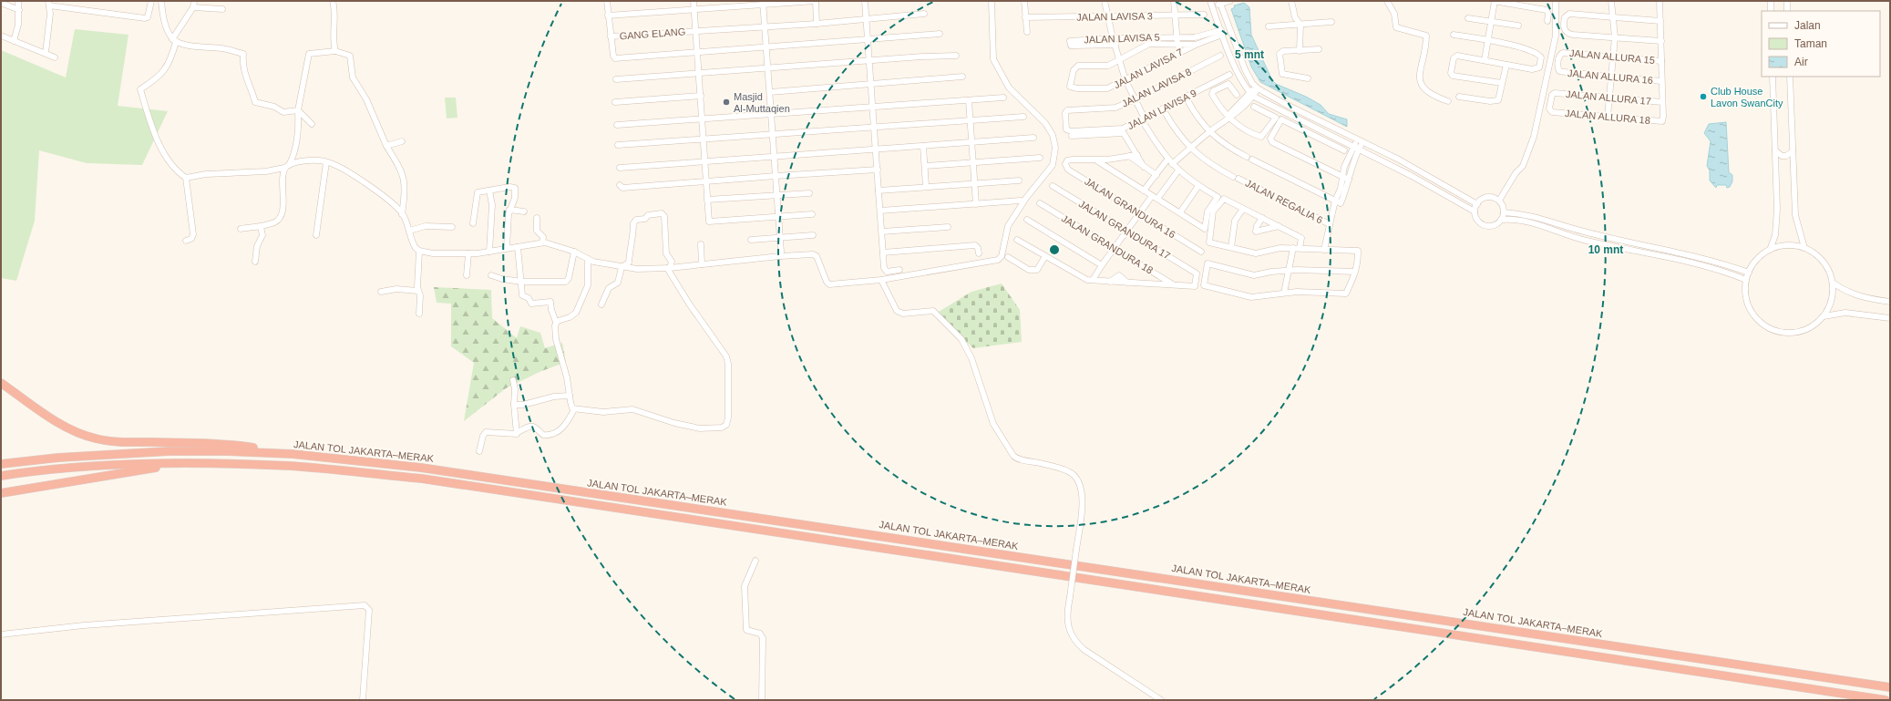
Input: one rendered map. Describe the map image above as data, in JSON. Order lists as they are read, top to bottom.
{
  "streets": {
    "highway": ["JALAN TOL JAKARTA–MERAK"],
    "street": [
      "JALAN LAVISA 3",
      "GANG ELANG",
      "JALAN LAVISA 5",
      "JALAN ALLURA 15",
      "JALAN LAVISA 7",
      "JALAN ALLURA 16",
      "JALAN LAVISA 8",
      "JALAN ALLURA 17",
      "JALAN LAVISA 9",
      "JALAN ALLURA 18",
      "JALAN REGALIA 6",
      "JALAN GRANDURA 16",
      "JALAN GRANDURA 17",
      "JALAN GRANDURA 18"
    ]
  },
  "crossings": [
    ["JALAN LAVISA 5", "JALAN LAVISA 7"],
    ["JALAN ALLURA 15", "JALAN ALLURA 16"],
    ["JALAN LAVISA 8", "JALAN LAVISA 9"],
    ["JALAN ALLURA 17", "JALAN ALLURA 18"],
    ["JALAN GRANDURA 17", "JALAN GRANDURA 18"]
  ],
  "places": ["Club House Lavon SwanCity", "Masjid Al-Muttaqien"],
  "legend": ["Jalan", "Taman", "Air"],
  "rings": ["5 mnt", "10 mnt"]
}
